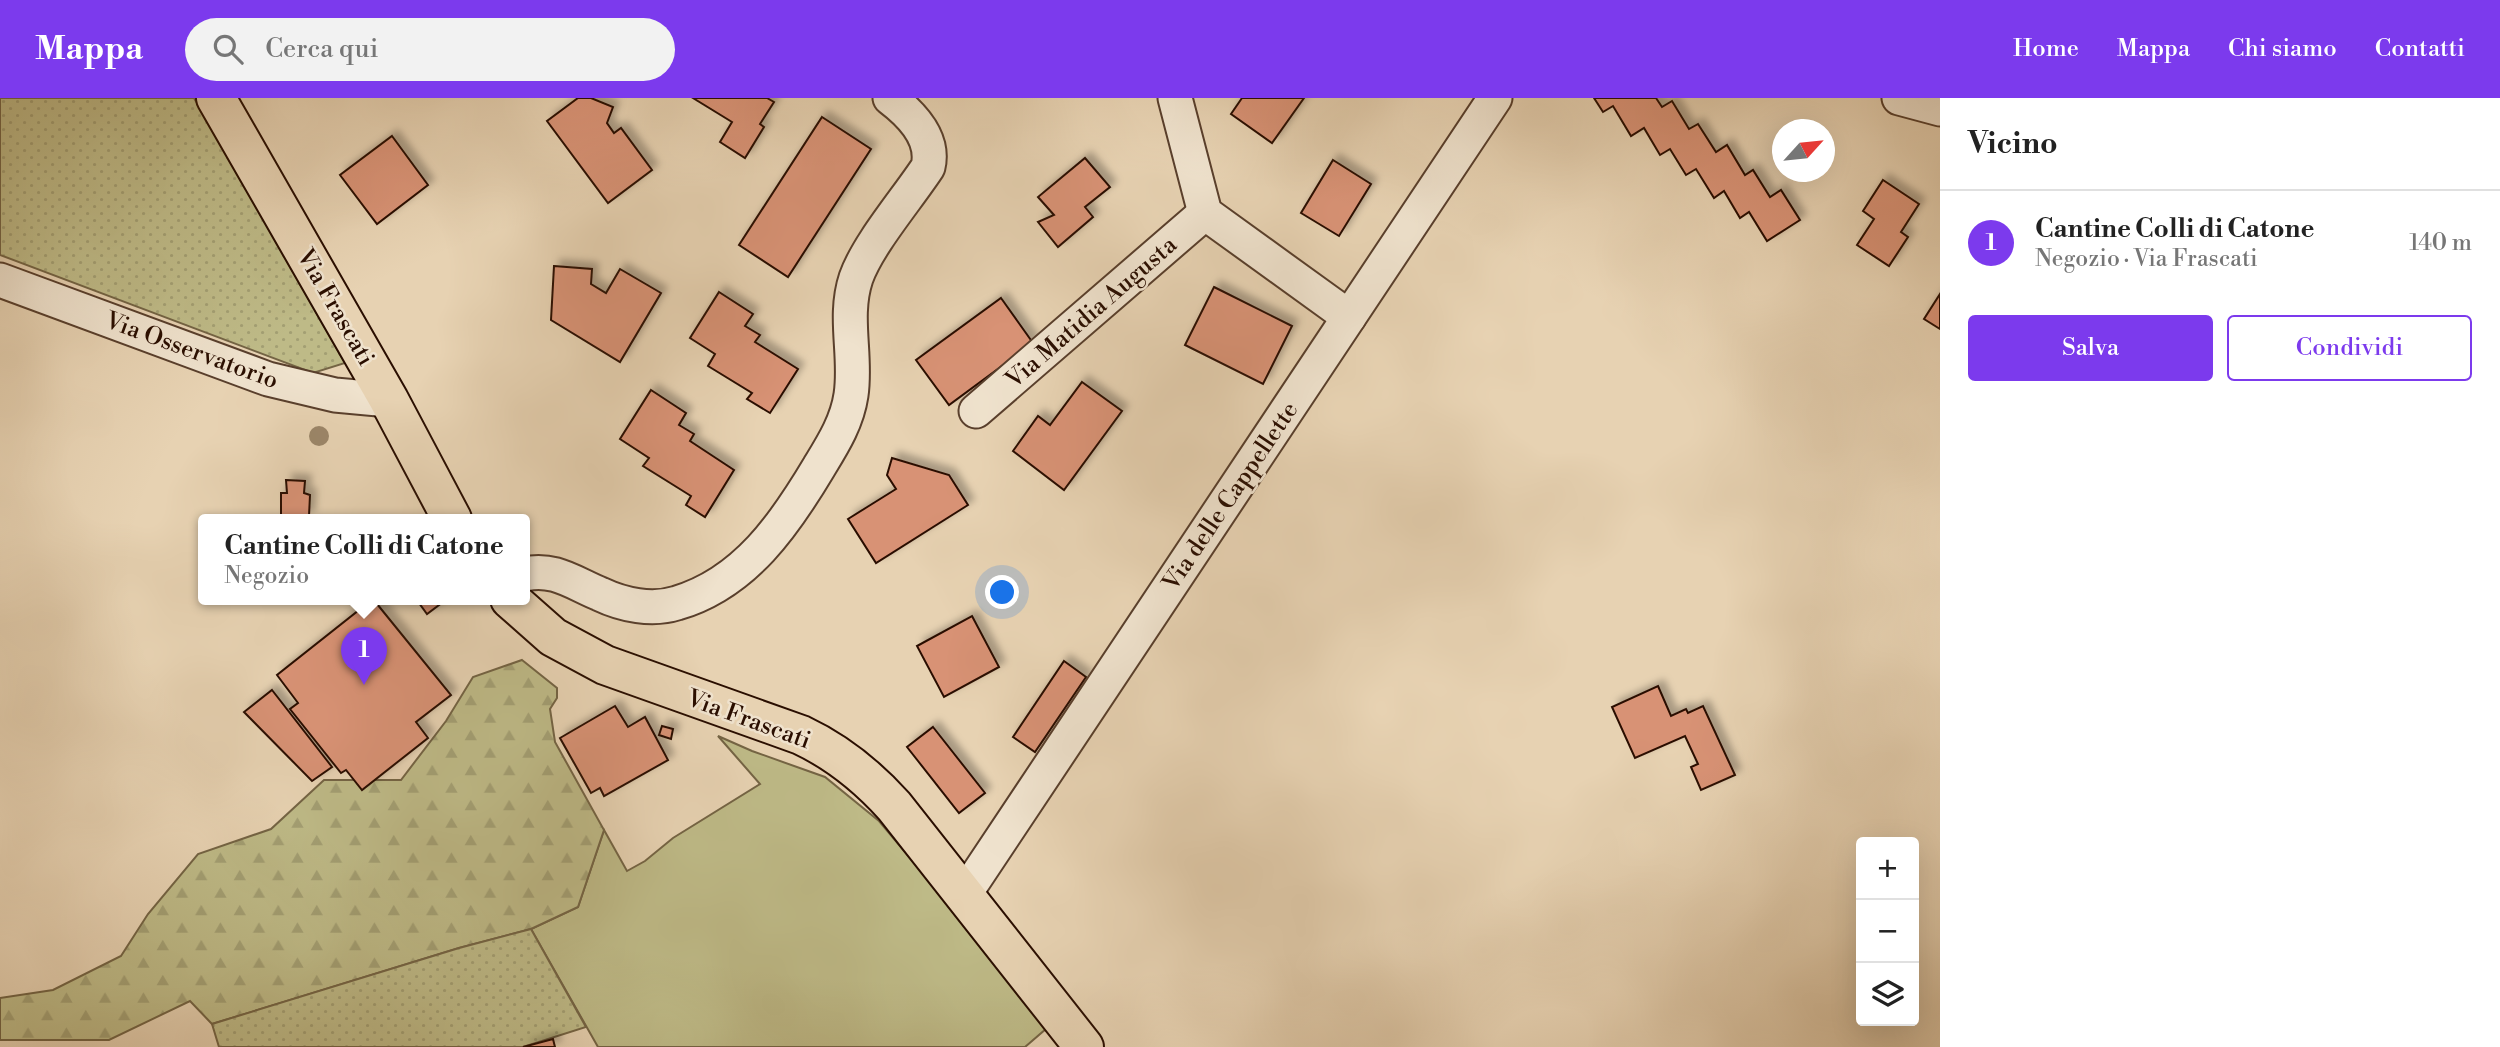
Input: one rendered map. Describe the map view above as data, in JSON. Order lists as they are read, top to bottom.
{
  "streets": {
    "main road": ["Via Frascati"],
    "street": ["Via Matidia Augusta", "Via Osservatorio", "Via delle Cappellette"]
  },
  "crossings": [
    ["Via Frascati", "Via Osservatorio"],
    ["Via Frascati", "Via delle Cappellette"]
  ],
  "north": "top right",
  "page": {
    "header": "Mappa",
    "search": "Cerca qui",
    "nav": [
      "Home",
      "Mappa",
      "Chi siamo",
      "Contatti"
    ],
    "heading": "Vicino",
    "list": [
      {
        "mark": "1",
        "name": "Cantine Colli di Catone",
        "note": "Negozio · Via Frascati",
        "value": "140 m"
      }
    ],
    "buttons": ["Salva", "Condividi"],
    "popup": ["Cantine Colli di Catone", "Negozio"],
    "pins": "1",
    "map_buttons": ["+", "−"]
  }
}
